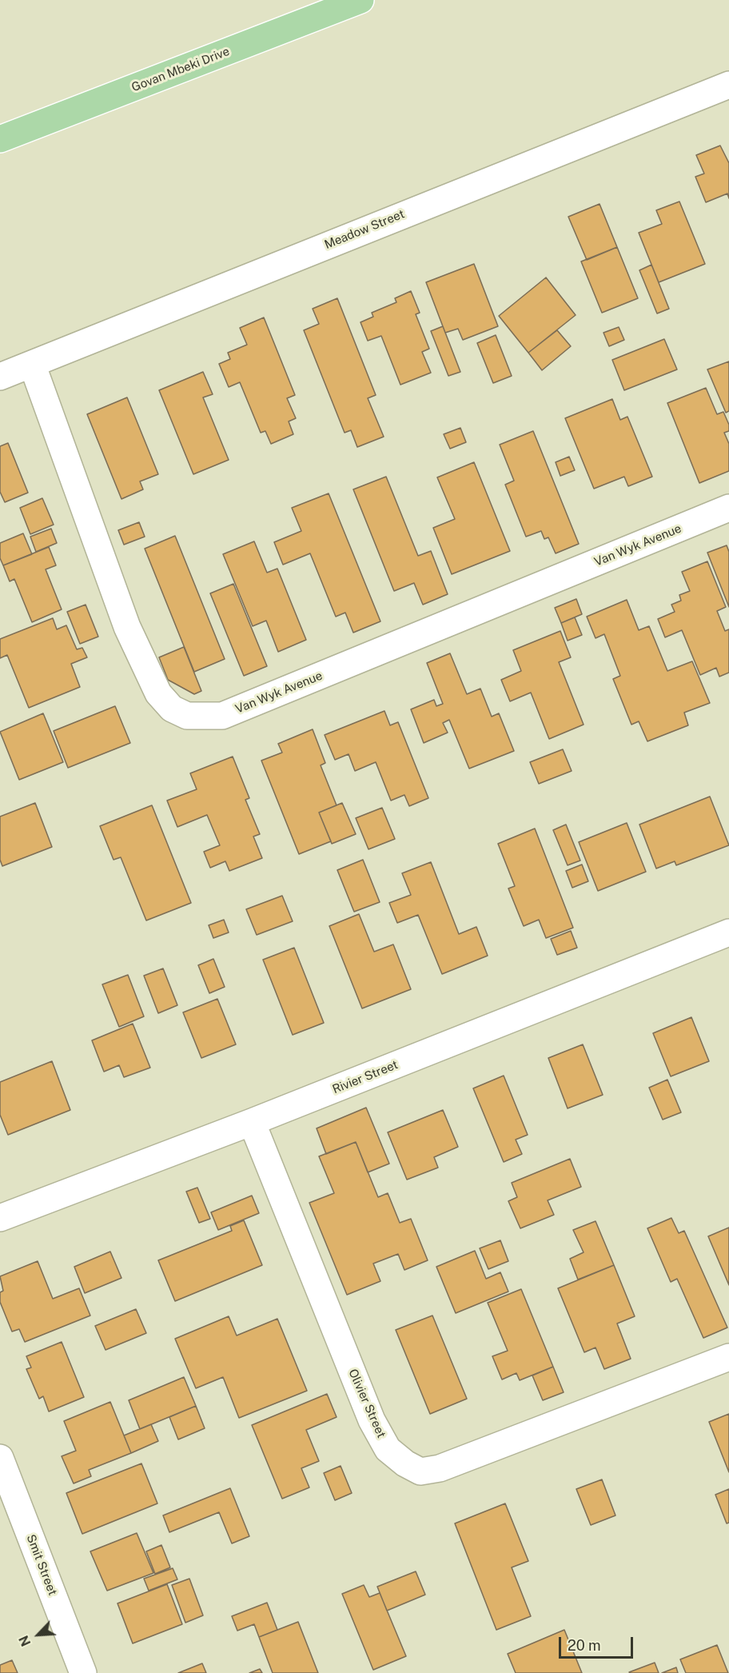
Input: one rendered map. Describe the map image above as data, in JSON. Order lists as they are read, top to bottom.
{
  "streets": {
    "main road": ["Govan Mbeki Drive"],
    "street": [
      "Meadow Street",
      "Van Wyk Avenue",
      "Rivier Street",
      "Olivier Street",
      "Smit Street"
    ]
  },
  "crossings": [
    ["Meadow Street", "Van Wyk Avenue"],
    ["Rivier Street", "Olivier Street"]
  ],
  "scale_bar": "20 m",
  "north": "bottom left"
}
